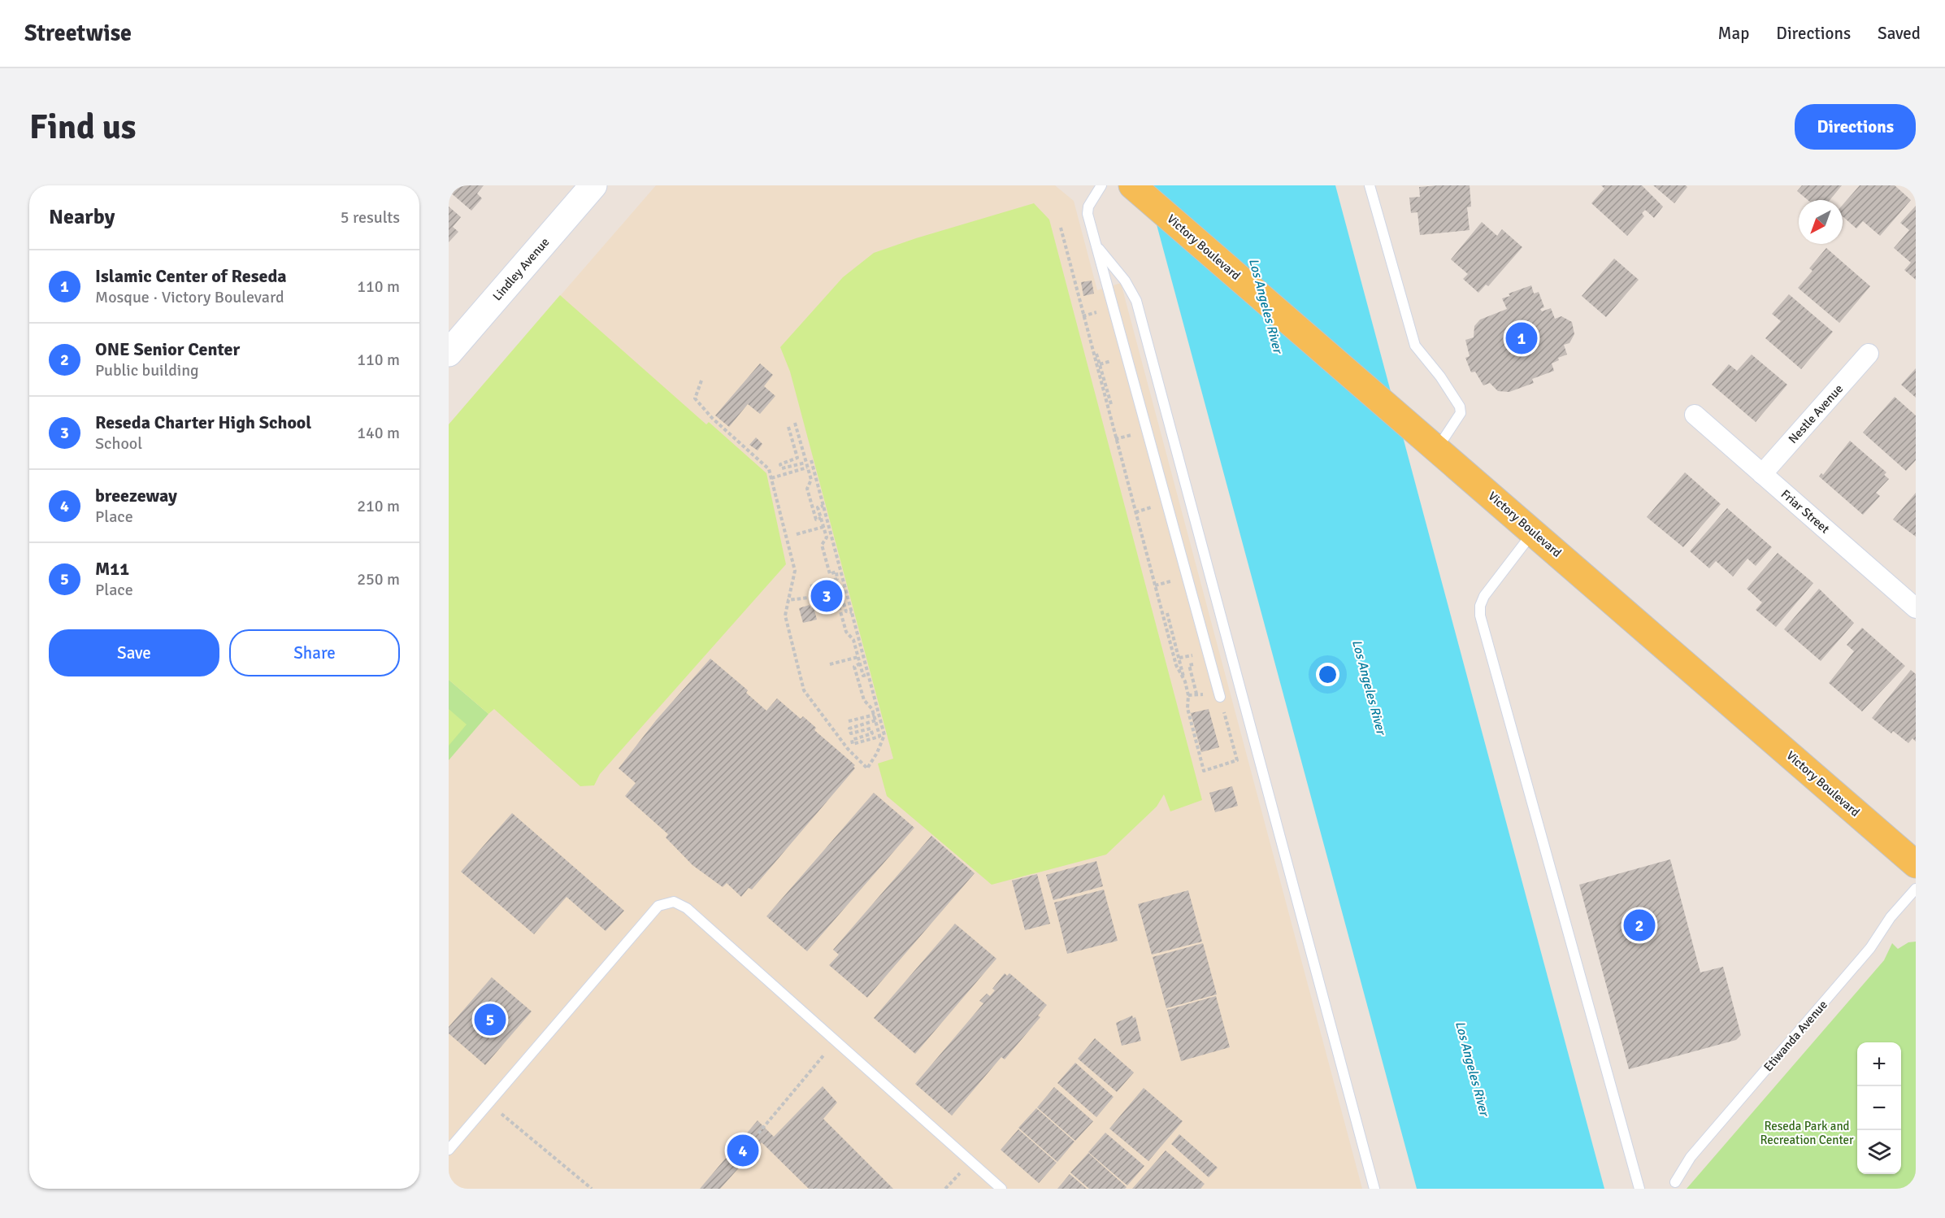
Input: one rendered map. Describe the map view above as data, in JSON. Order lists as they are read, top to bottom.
{
  "streets": {
    "main road": ["Victory Boulevard", "Lindley Avenue"],
    "street": ["Nestle Avenue", "Friar Street"],
    "lane": ["Etiwanda Avenue"]
  },
  "crossings": [
    ["Nestle Avenue", "Friar Street"]
  ],
  "water": ["Los Angeles River"],
  "parks": ["Reseda Park and Recreation Center"],
  "north": "bottom left",
  "page": {
    "header": "Streetwise",
    "nav": ["Map", "Directions", "Saved"],
    "buttons": [
      "Directions",
      ["Save", "Share"]
    ],
    "title": "Find us",
    "heading": ["Nearby", "5 results"],
    "list": [
      {
        "mark": "1",
        "name": "Islamic Center of Reseda",
        "note": "Mosque · Victory Boulevard",
        "value": "110 m"
      },
      {
        "mark": "2",
        "name": "ONE Senior Center",
        "note": "Public building",
        "value": "110 m"
      },
      {
        "mark": "3",
        "name": "Reseda Charter High School",
        "note": "School",
        "value": "140 m"
      },
      {
        "mark": "4",
        "name": "breezeway",
        "note": "Place",
        "value": "210 m"
      },
      {
        "mark": "5",
        "name": "M11",
        "note": "Place",
        "value": "250 m"
      }
    ],
    "pins": [
      "1",
      "3",
      "2",
      "5",
      "4"
    ],
    "map_buttons": ["+", "−"]
  }
}
